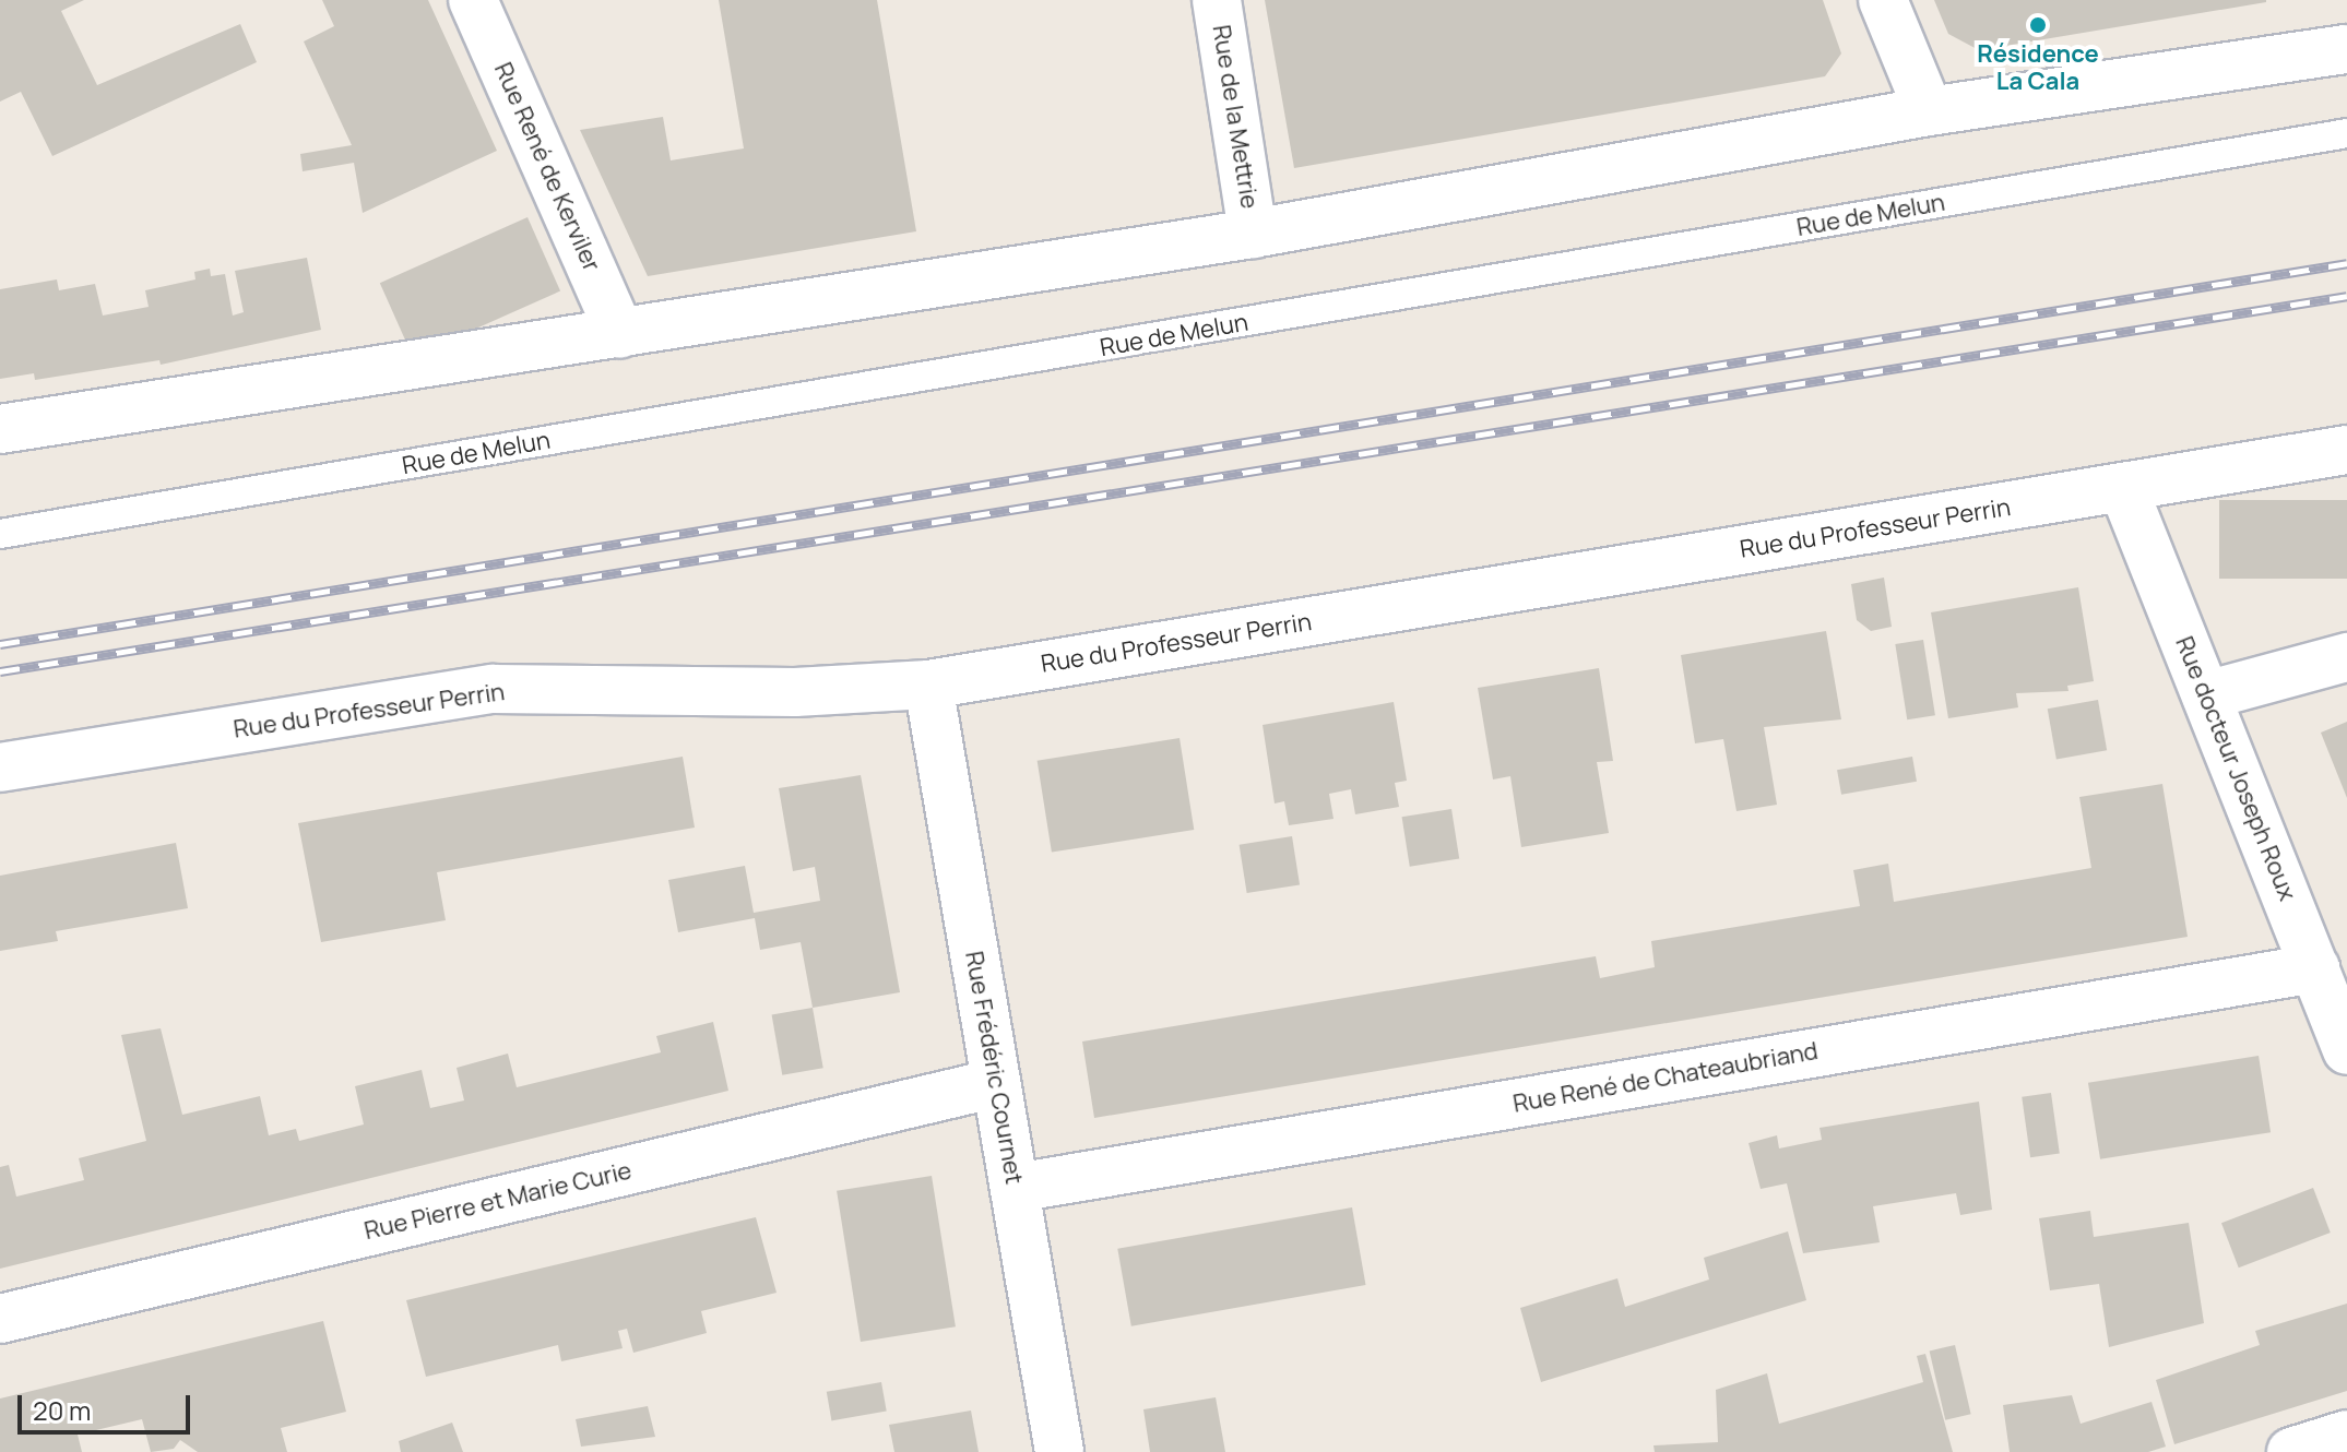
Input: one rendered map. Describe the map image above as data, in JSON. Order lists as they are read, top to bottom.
{
  "streets": {
    "street": [
      "Rue de la Mettrie",
      "Rue René de Kerviler",
      "Rue du Professeur Perrin",
      "Rue docteur Joseph Roux",
      "Rue Frédéric Cournet",
      "Rue René de Chateaubriand",
      "Rue Pierre et Marie Curie"
    ],
    "lane": ["Rue de Melun"]
  },
  "crossings": [
    ["Rue du Professeur Perrin", "Rue docteur Joseph Roux"],
    ["Rue du Professeur Perrin", "Rue Frédéric Cournet"],
    ["Rue docteur Joseph Roux", "Rue René de Chateaubriand"],
    ["Rue Frédéric Cournet", "Rue René de Chateaubriand"],
    ["Rue Frédéric Cournet", "Rue Pierre et Marie Curie"]
  ],
  "places": ["Résidence La Cala"],
  "scale_bar": "20 m"
}
